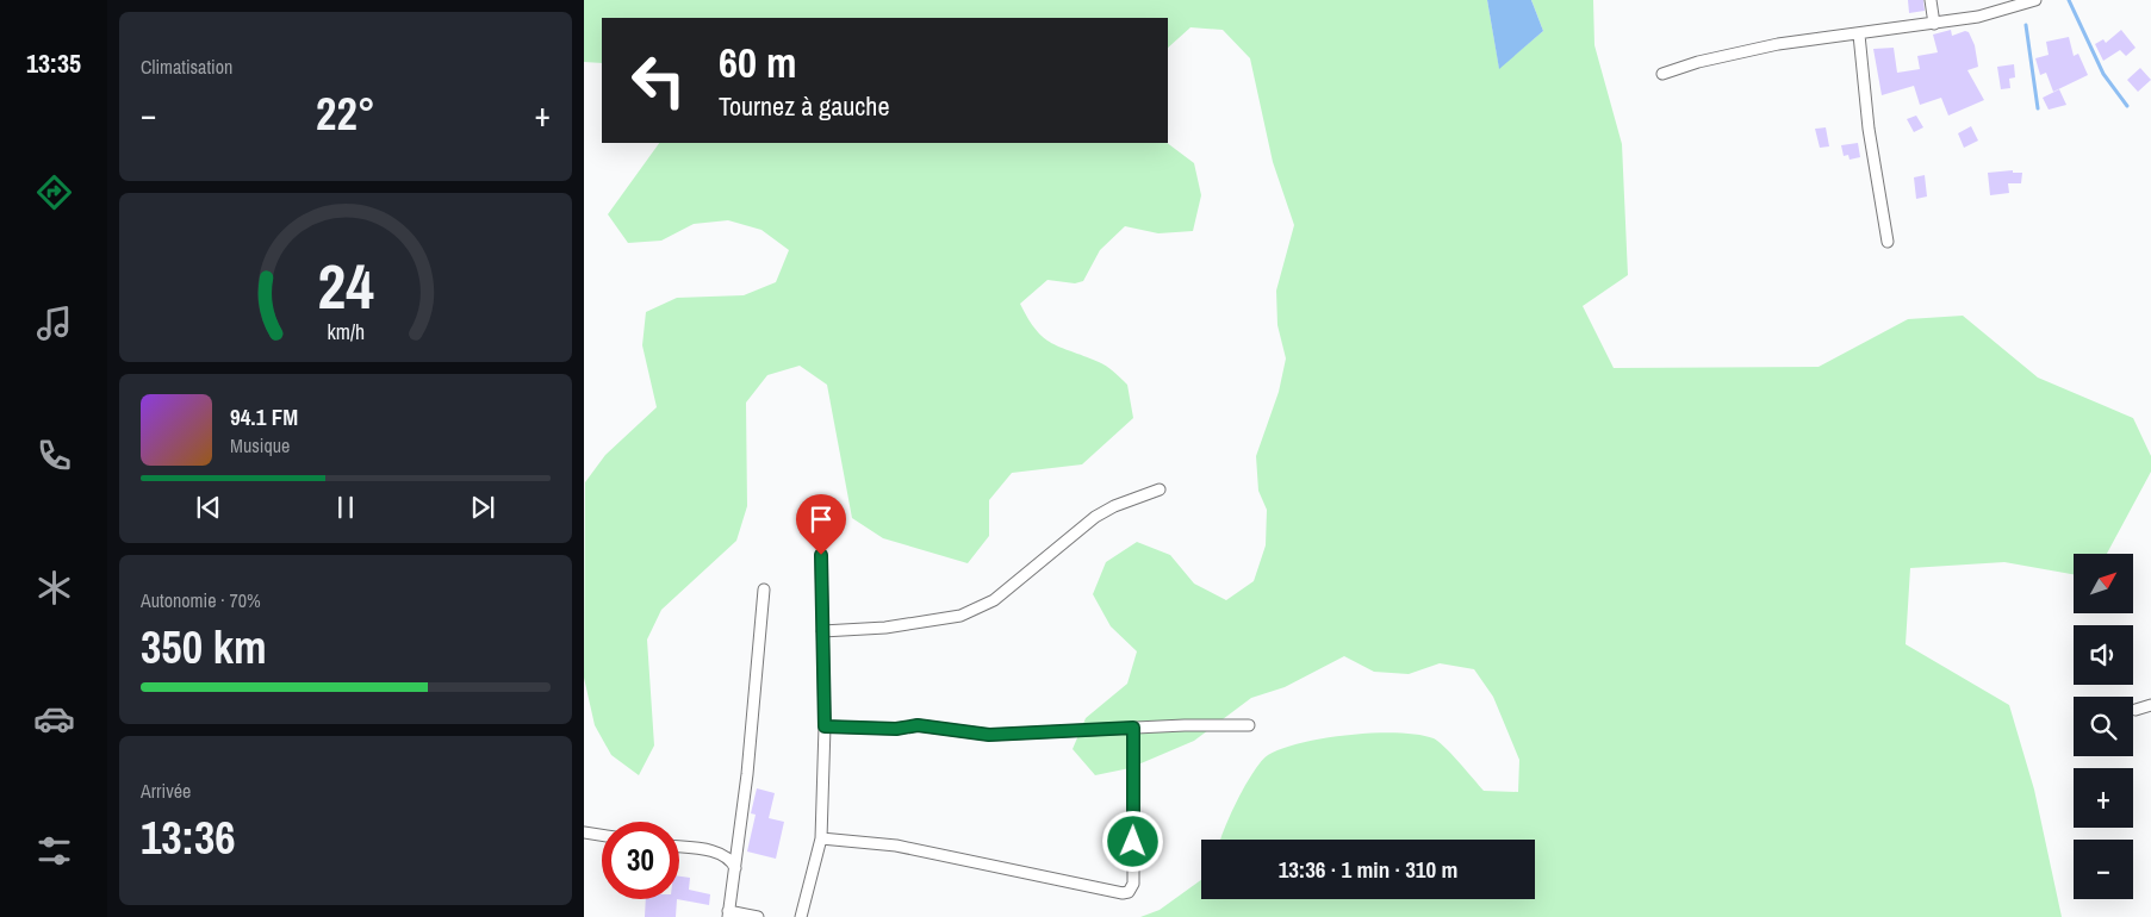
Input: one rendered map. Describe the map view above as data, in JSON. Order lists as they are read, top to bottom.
{
  "north": "top right",
  "page": {
    "tabs": "13:35",
    "tile": [
      "Climatisation",
      ["Autonomie · 70%", "350 km"],
      ["Arrivée", "13:36"]
    ],
    "turn": ["60 m", "Tournez à gauche"],
    "heat": ["−", "22°", "+"],
    "song": ["94.1 FM", "Musique"],
    "map_buttons": ["+", "−"],
    "limit": "30",
    "trip": "13:36 · 1 min · 310 m",
    "gauge": ["24", "km/h"]
  }
}
